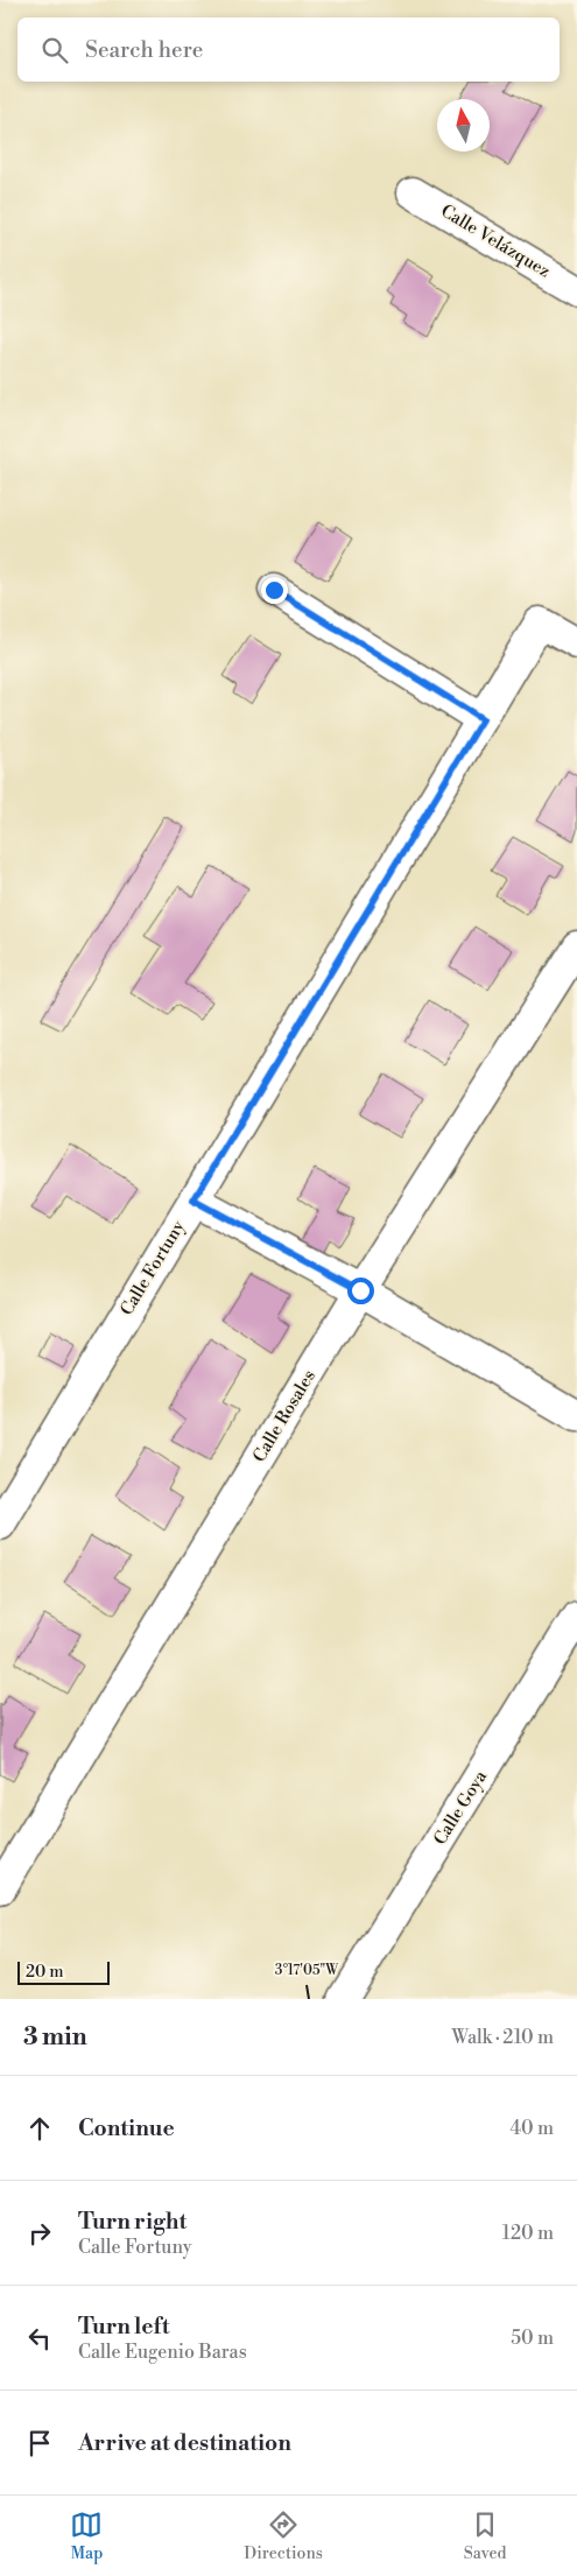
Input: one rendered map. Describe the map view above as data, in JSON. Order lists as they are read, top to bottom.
{
  "streets": {
    "street": [
      "Calle Velázquez",
      "Calle Fortuny",
      "Calle Rosales",
      "Calle Goya"
    ]
  },
  "scale_bar": "20 m",
  "north": "top",
  "page": {
    "search": "Search here",
    "scale": "20 m",
    "heading": ["3 min", "Walk · 210 m"],
    "list": [
      ["Continue", "40 m"],
      ["Turn right", "Calle Fortuny", "120 m"],
      ["Turn left", "Calle Eugenio Baras", "50 m"],
      "Arrive at destination"
    ],
    "nav": ["Map", "Directions", "Saved"]
  },
  "coordinates": ["3°17'05\"W"]
}
